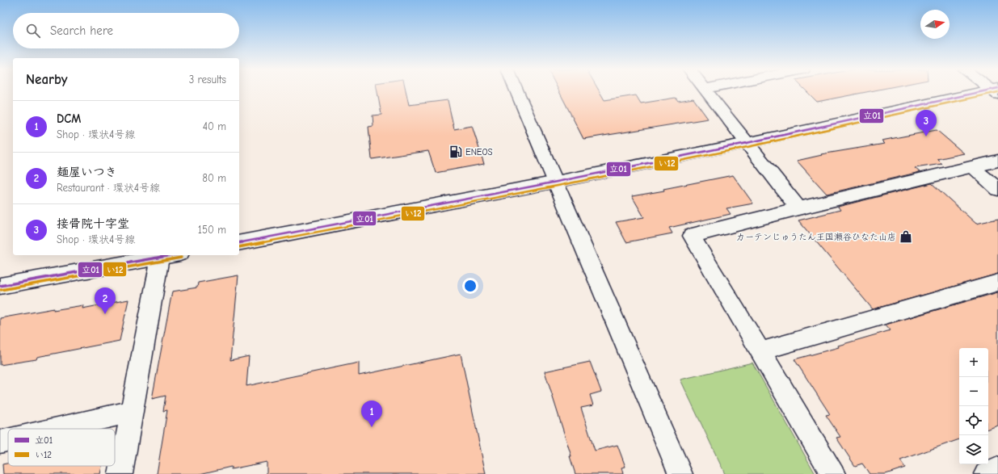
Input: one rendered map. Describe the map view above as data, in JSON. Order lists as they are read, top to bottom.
{
  "places": {
    "fuel station": ["ENEOS"],
    "shop": ["カーテンじゅうたん王国瀬谷ひなた山店"]
  },
  "lines": ["transit line 立01", "transit line い12"],
  "legend": ["立01", "い12"],
  "north": "right",
  "page": {
    "search": "Search here",
    "heading": ["Nearby", "3 results"],
    "list": [
      {
        "mark": "1",
        "name": "DCM",
        "note": "Shop · 環状4号線",
        "value": "40 m"
      },
      {
        "mark": "2",
        "name": "麺屋いつき",
        "note": "Restaurant · 環状4号線",
        "value": "80 m"
      },
      {
        "mark": "3",
        "name": "接骨院十字堂",
        "note": "Shop · 環状4号線",
        "value": "150 m"
      }
    ],
    "pins": ["3", "2", "1"],
    "map_buttons": ["+", "−"]
  }
}
